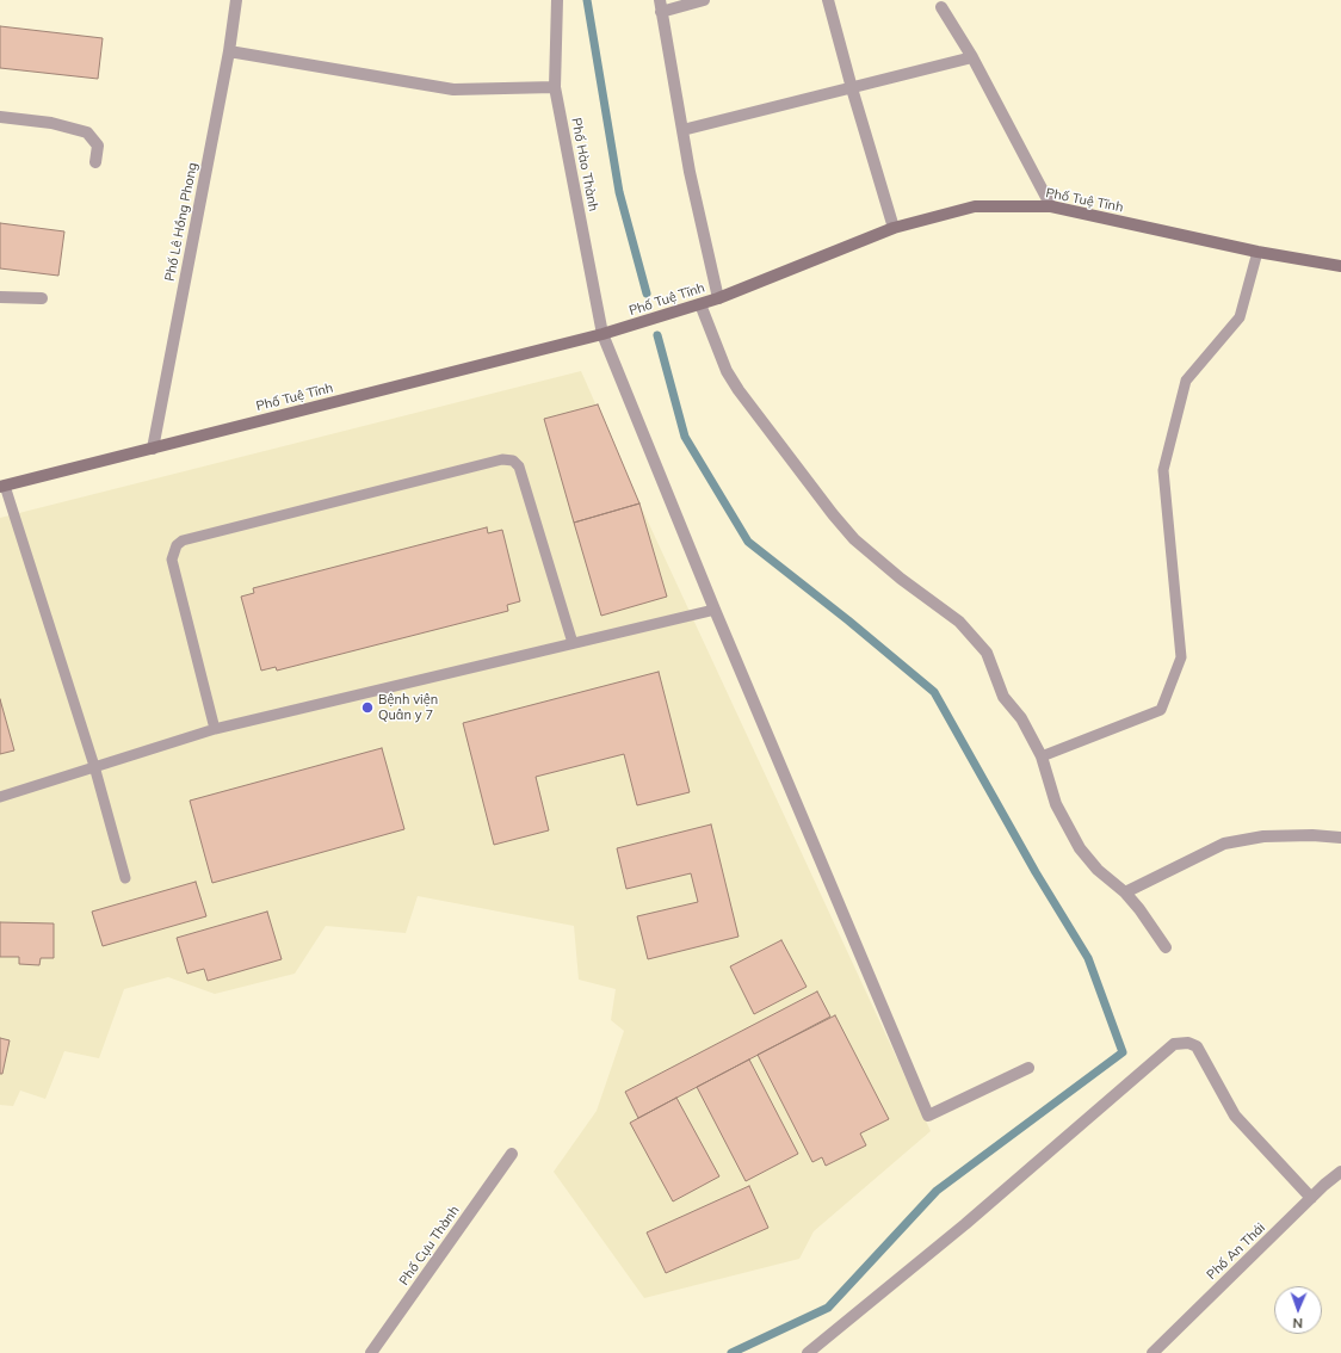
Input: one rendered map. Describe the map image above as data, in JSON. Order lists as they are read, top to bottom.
{
  "streets": {
    "street": [
      "Phố Hào Thành",
      "Phố Tuệ Tĩnh",
      "Phố Lê Hồng Phong",
      "Phố Cựu Thành",
      "Phố An Thái"
    ]
  },
  "crossings": [
    ["Phố Hào Thành", "Phố Tuệ Tĩnh"],
    ["Phố Tuệ Tĩnh", "Phố Lê Hồng Phong"]
  ],
  "places": ["Bệnh viện Quân y 7"],
  "north": "bottom"
}
